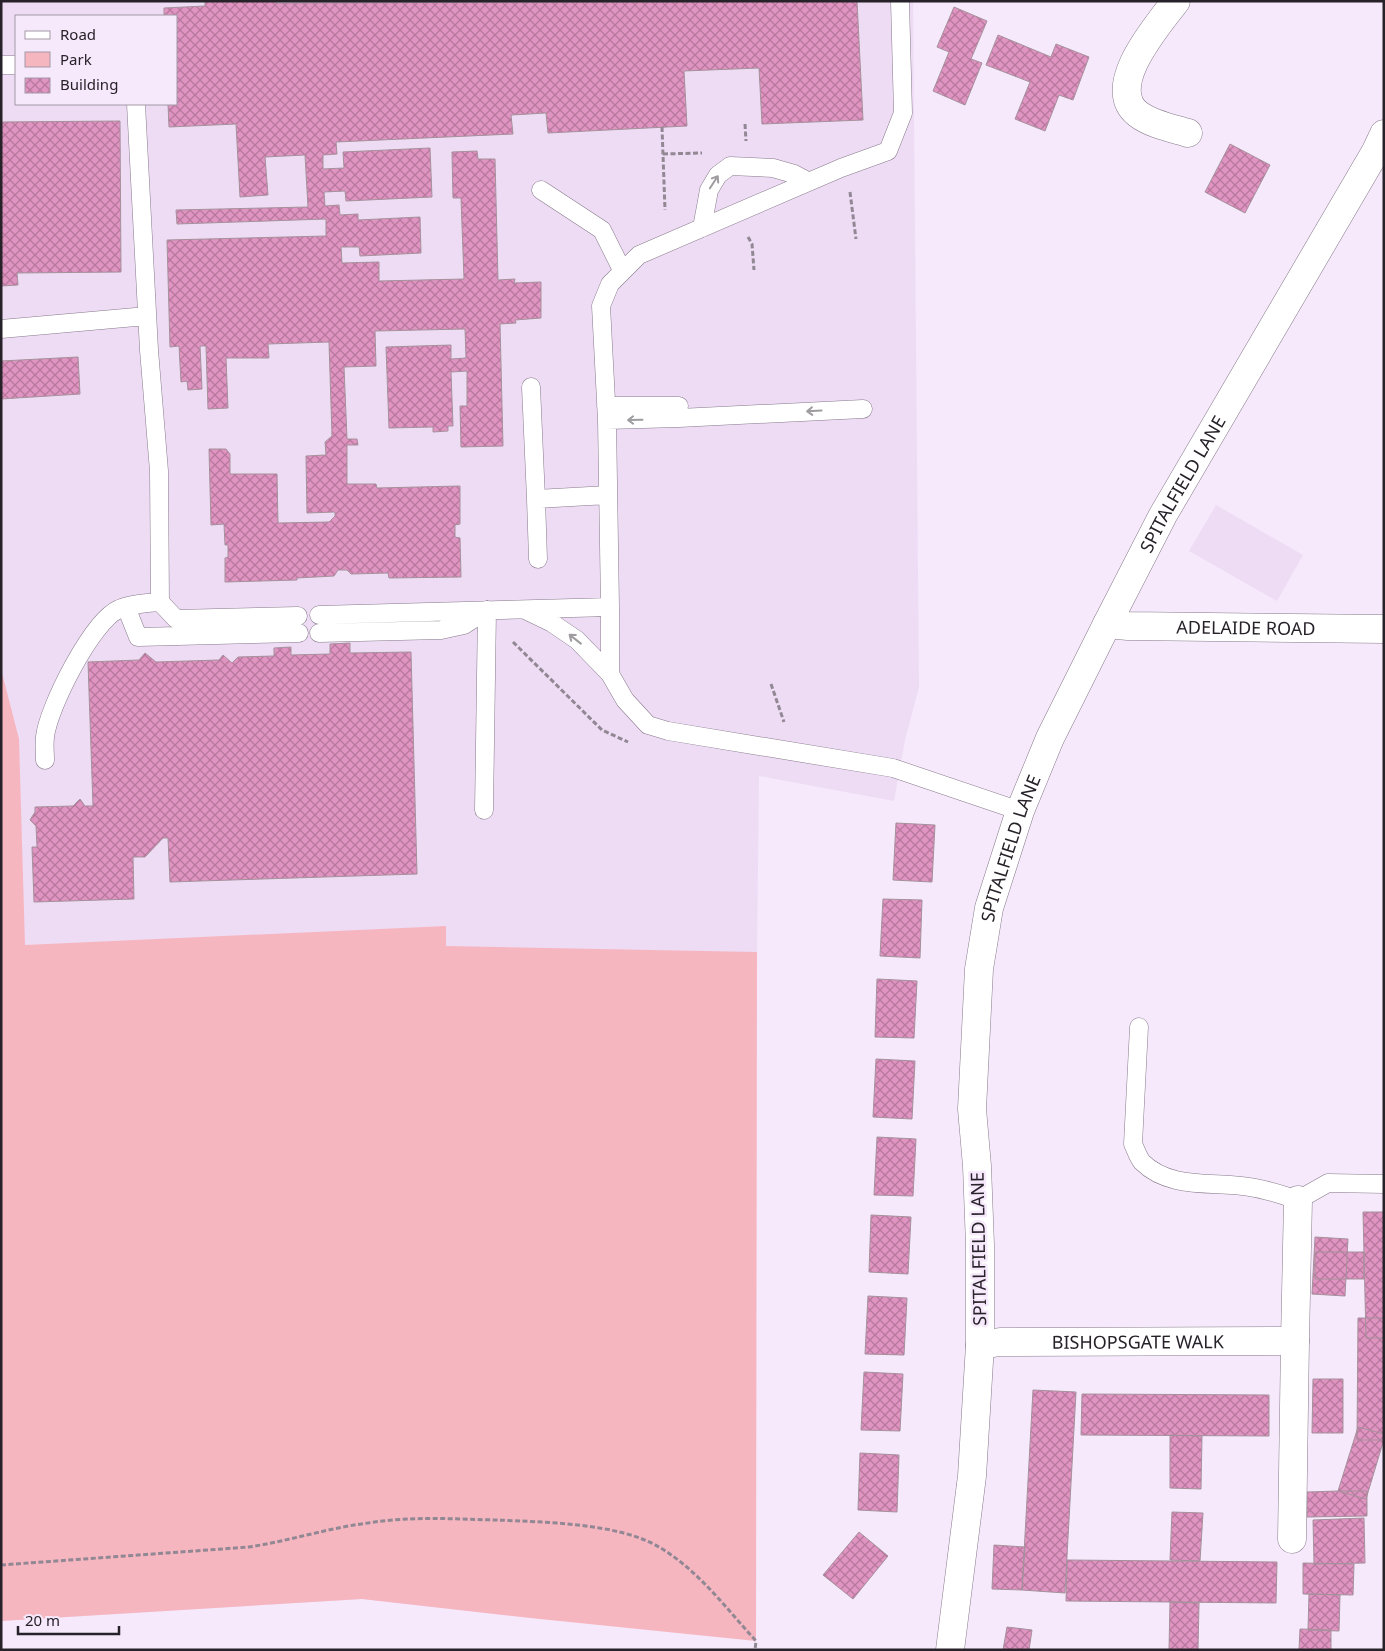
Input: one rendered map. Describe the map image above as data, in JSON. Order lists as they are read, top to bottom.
{
  "streets": {
    "main road": ["SPITALFIELD LANE", "ADELAIDE ROAD", "BISHOPSGATE WALK"]
  },
  "crossings": [
    ["SPITALFIELD LANE", "ADELAIDE ROAD"],
    ["SPITALFIELD LANE", "BISHOPSGATE WALK"]
  ],
  "legend": ["Road", "Park", "Building"],
  "scale_bar": "20 m"
}
